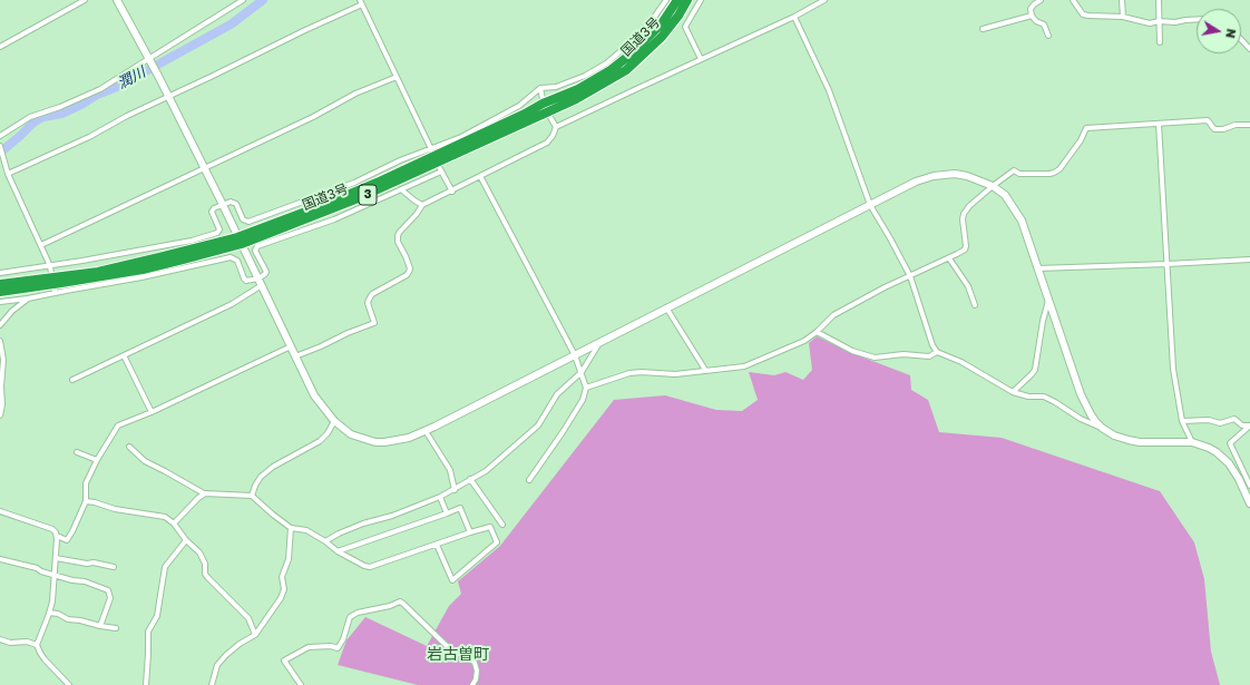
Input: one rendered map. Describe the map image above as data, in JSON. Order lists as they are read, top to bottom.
{
  "streets": {
    "highway": ["国道3号", "3"]
  },
  "districts": ["岩古曽町"],
  "water": ["潤川"],
  "north": "right"
}
